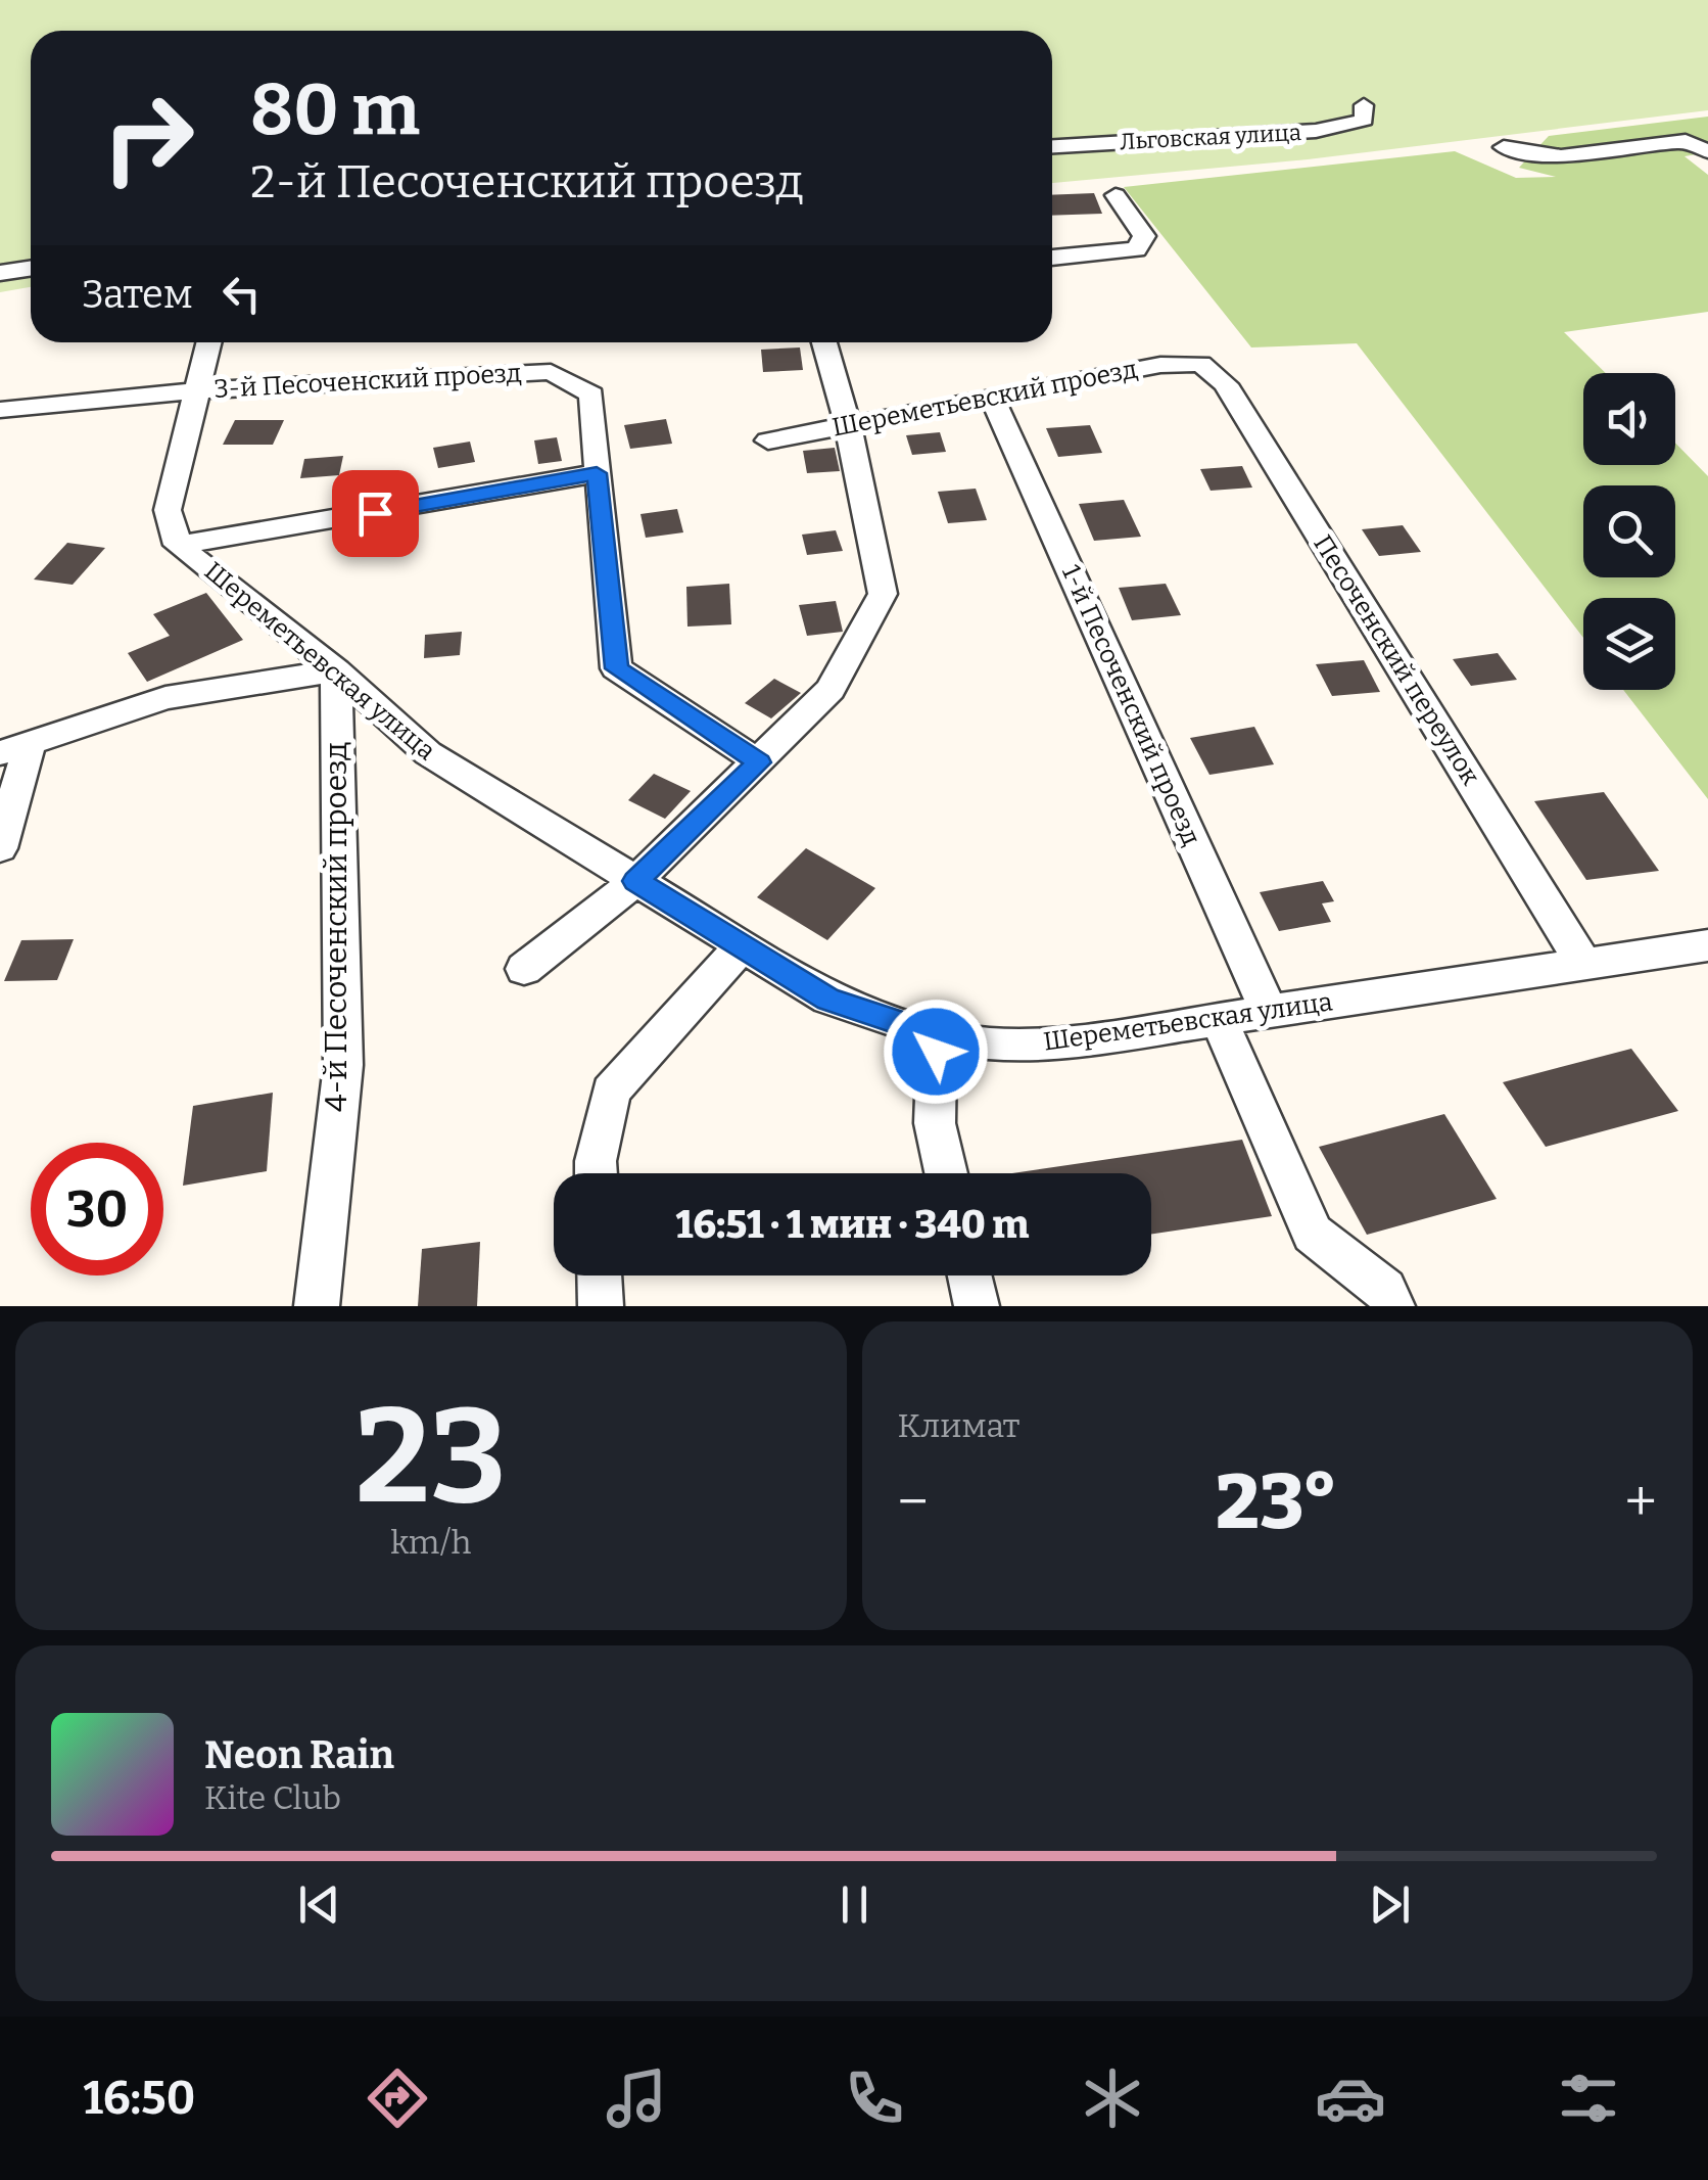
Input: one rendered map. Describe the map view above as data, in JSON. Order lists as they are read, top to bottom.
{
  "streets": {
    "street": [
      "Льговская улица",
      "3-й Песоченский проезд",
      "Шереметьевский проезд",
      "Песоченский переулок",
      "Шереметьевская улица",
      "1-й Песоченский проезд",
      "4-й Песоченский проезд"
    ]
  },
  "crossings": [
    ["Шереметьевский проезд", "Песоченский переулок"],
    ["Шереметьевский проезд", "1-й Песоченский проезд"],
    ["Песоченский переулок", "Шереметьевская улица"],
    ["Шереметьевская улица", "1-й Песоченский проезд"],
    ["Шереметьевская улица", "4-й Песоченский проезд"]
  ],
  "page": {
    "turn": ["80 m", "2-й Песоченский проезд"],
    "then": "Затем",
    "limit": "30",
    "trip": "16:51 · 1 мин · 340 m",
    "tile": [
      ["23", "km/h"],
      "Климат"
    ],
    "heat": ["−", "23°", "+"],
    "song": ["Neon Rain", "Kite Club"],
    "tabs": "16:50"
  }
}
